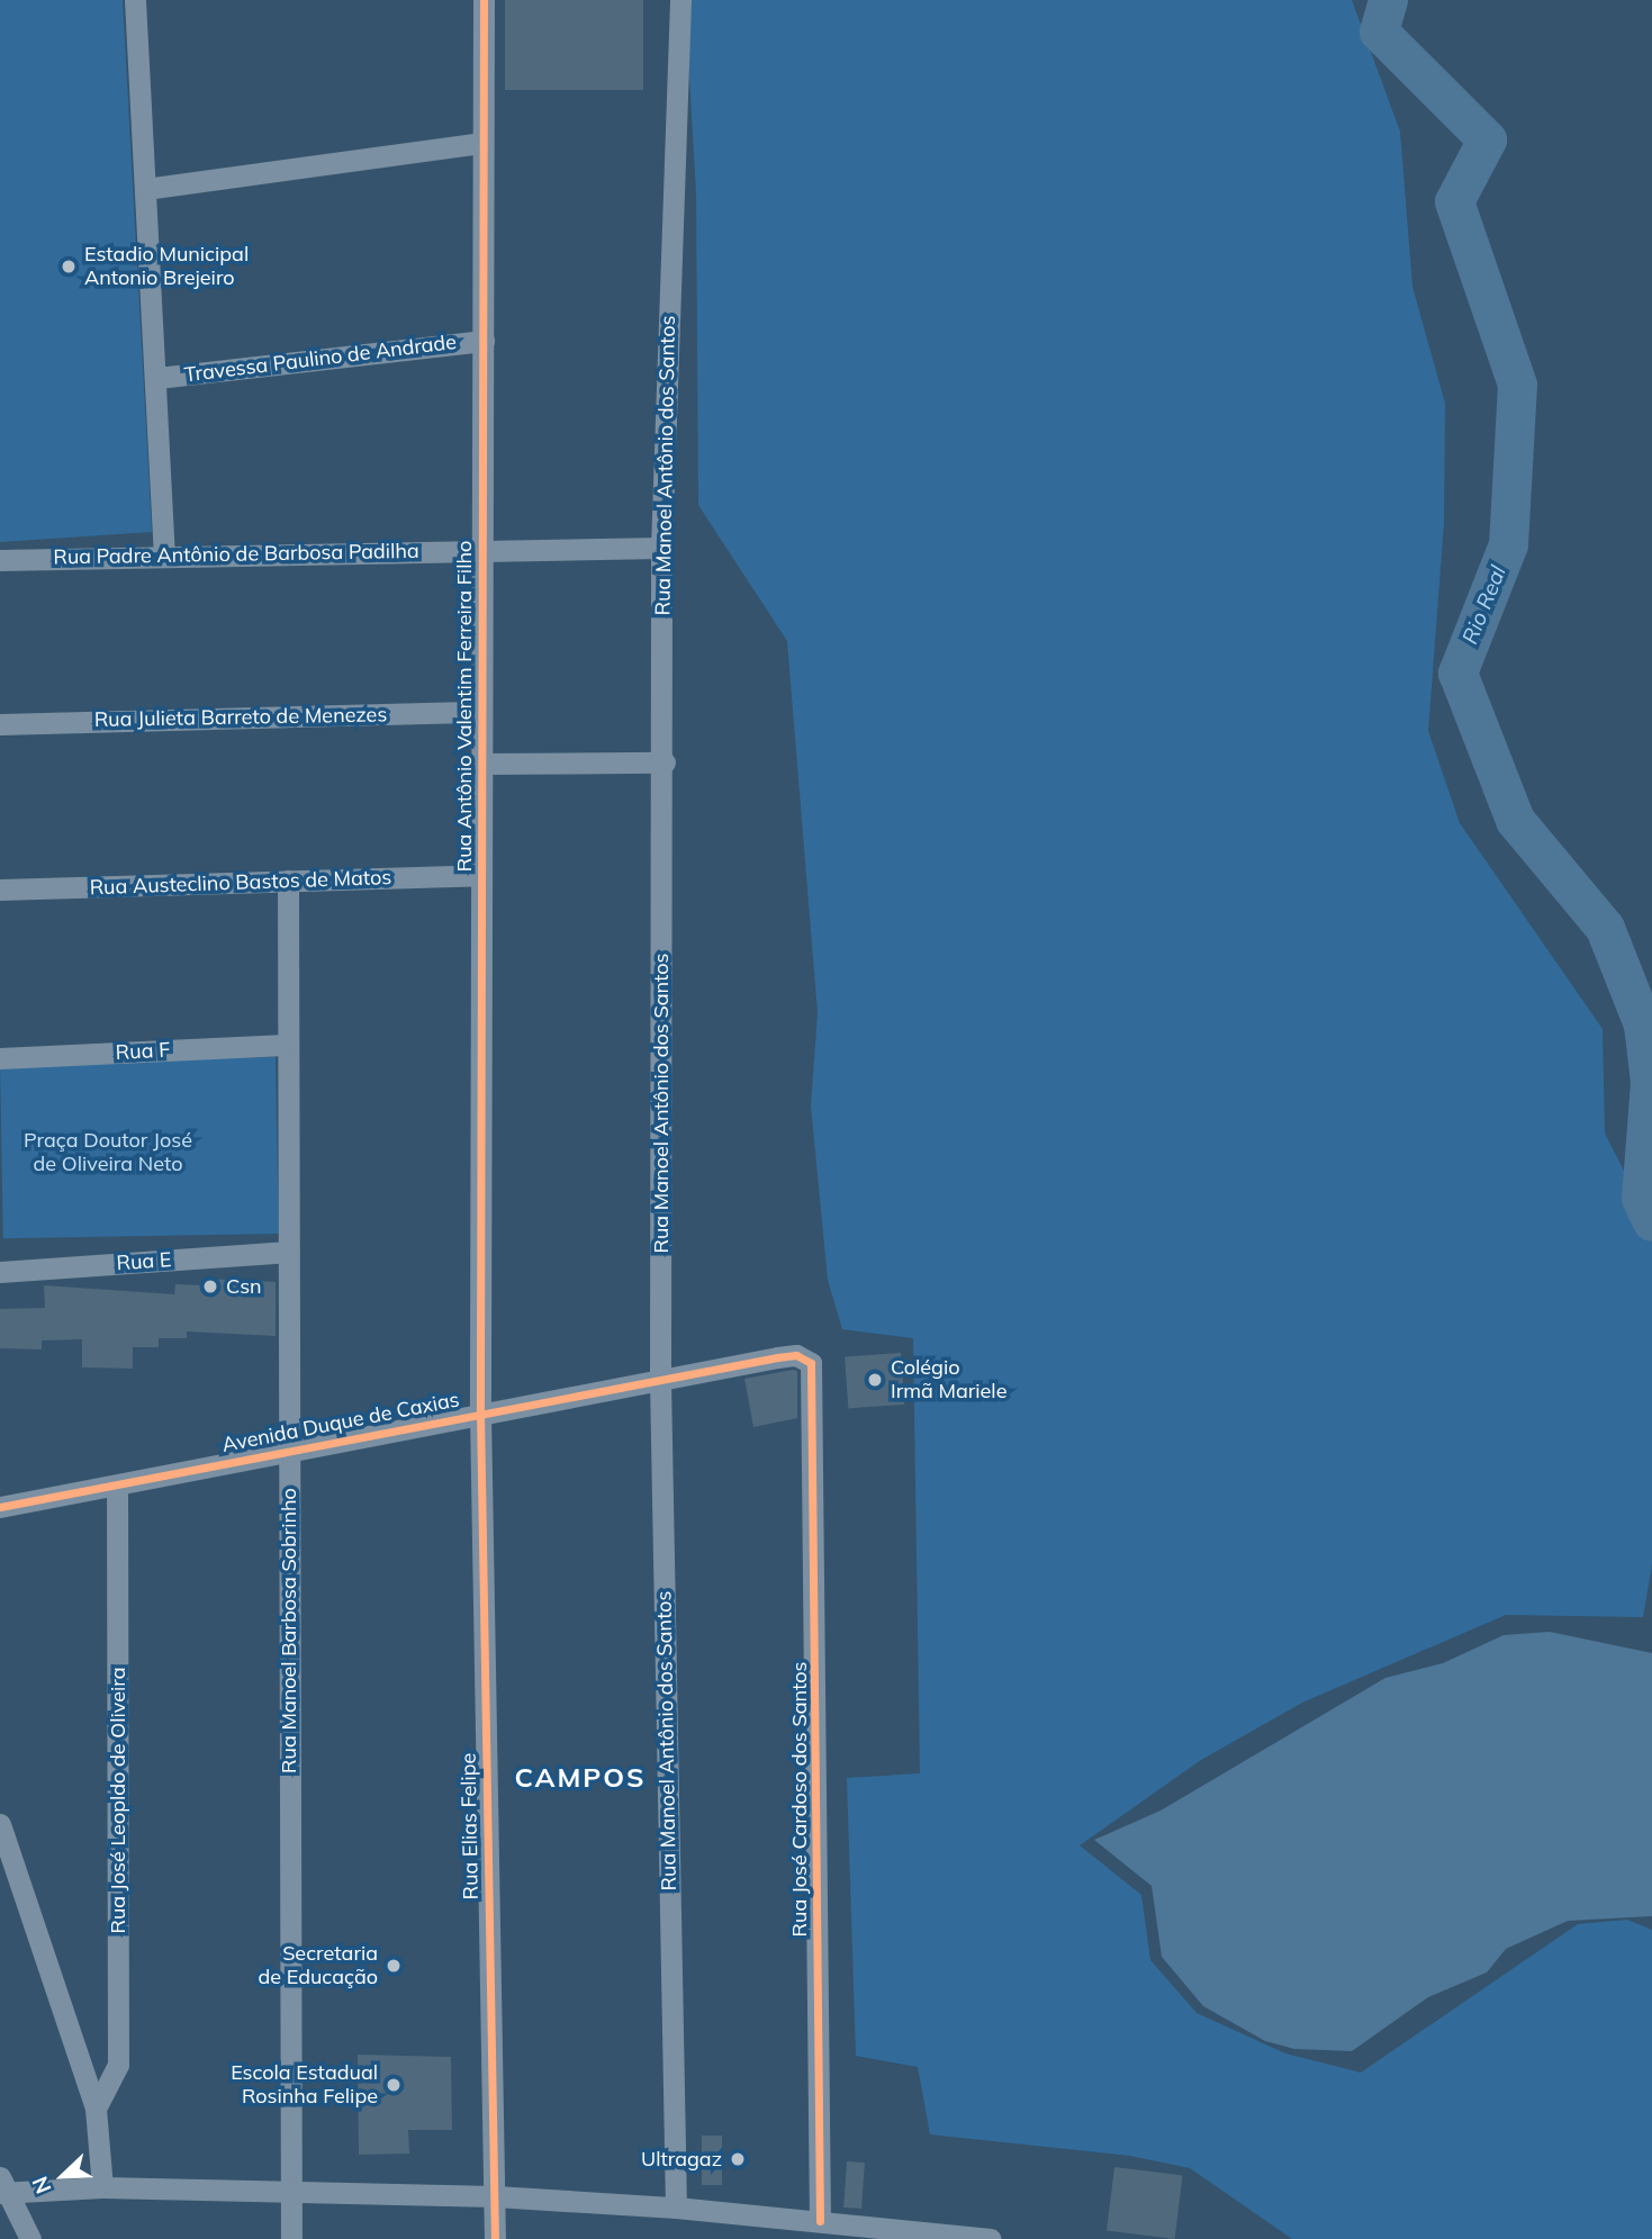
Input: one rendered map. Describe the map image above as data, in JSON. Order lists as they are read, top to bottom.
{
  "streets": {
    "street": [
      "Travessa Paulino de Andrade",
      "Rua Manoel Antônio dos Santos",
      "Rua Padre Antônio de Barbosa Padilha",
      "Rua Antônio Valentim Ferreira Filho",
      "Rua Julieta Barreto de Menezes",
      "Rua Austeclino Bastos de Matos",
      "Rua F",
      "Rua E",
      "Avenida Duque de Caxias",
      "Rua Manoel Barbosa Sobrinho",
      "Rua José Cardoso dos Santos",
      "Rua José Leopldo de Oliveira",
      "Rua Elias Felipe"
    ]
  },
  "crossings": [
    ["Travessa Paulino de Andrade", "Rua Antônio Valentim Ferreira Filho"],
    ["Rua Manoel Antônio dos Santos", "Rua Padre Antônio de Barbosa Padilha"],
    ["Rua Manoel Antônio dos Santos", "Avenida Duque de Caxias"],
    ["Rua Padre Antônio de Barbosa Padilha", "Rua Antônio Valentim Ferreira Filho"],
    ["Rua Antônio Valentim Ferreira Filho", "Rua Julieta Barreto de Menezes"],
    ["Rua Antônio Valentim Ferreira Filho", "Rua Austeclino Bastos de Matos"],
    ["Rua Antônio Valentim Ferreira Filho", "Avenida Duque de Caxias"],
    ["Rua Antônio Valentim Ferreira Filho", "Rua Elias Felipe"],
    ["Rua Austeclino Bastos de Matos", "Rua Manoel Barbosa Sobrinho"],
    ["Rua F", "Rua Manoel Barbosa Sobrinho"],
    ["Rua E", "Rua Manoel Barbosa Sobrinho"],
    ["Avenida Duque de Caxias", "Rua Manoel Barbosa Sobrinho"],
    ["Avenida Duque de Caxias", "Rua José Cardoso dos Santos"],
    ["Avenida Duque de Caxias", "Rua José Leopldo de Oliveira"],
    ["Avenida Duque de Caxias", "Rua Elias Felipe"]
  ],
  "districts": ["CAMPOS"],
  "water": ["Rio Real"],
  "parks": ["Praça Doutor José de Oliveira Neto"],
  "places": [
    "Estadio Municipal Antonio Brejeiro",
    "Csn",
    "Colégio Irmã Mariele",
    "Secretaria de Educação",
    "Escola Estadual Rosinha Felipe",
    "Ultragaz"
  ],
  "north": "bottom left"
}
